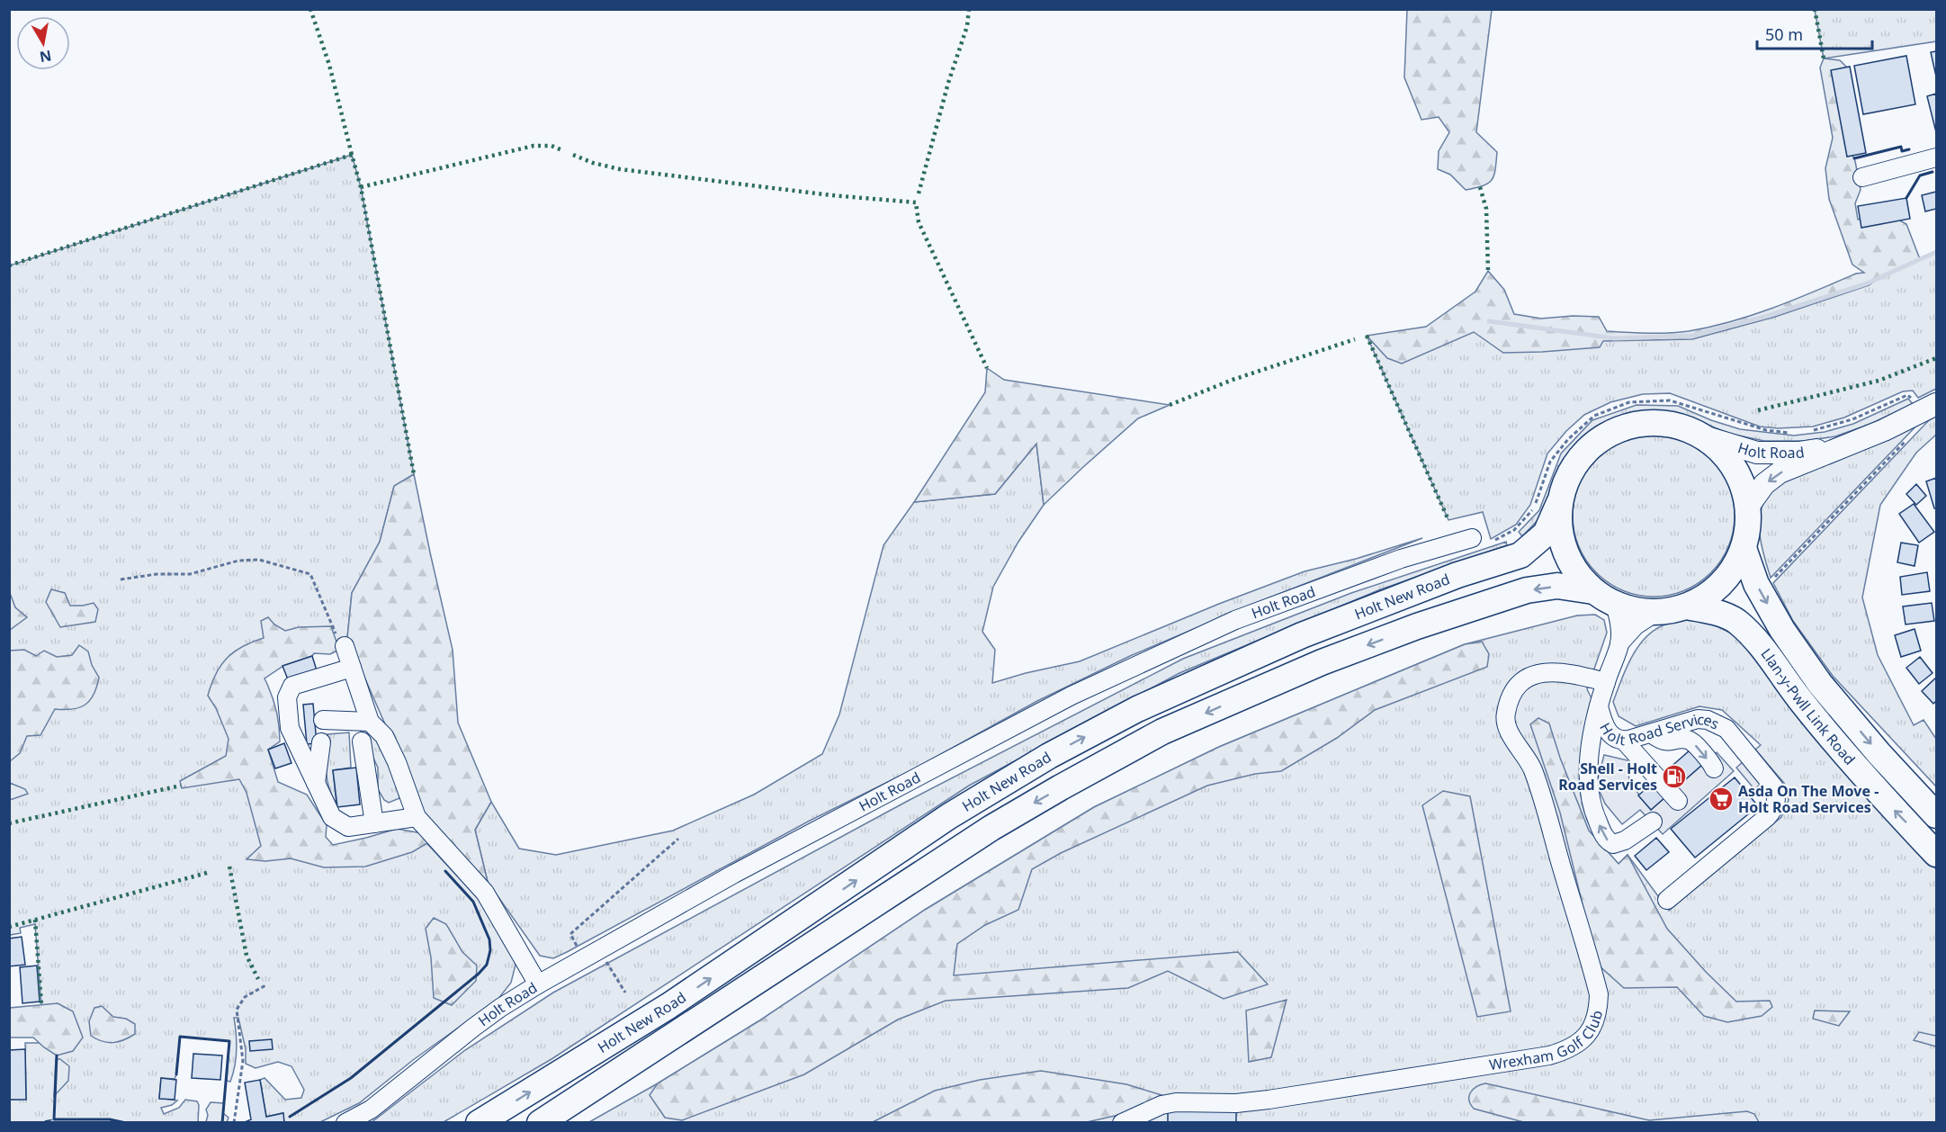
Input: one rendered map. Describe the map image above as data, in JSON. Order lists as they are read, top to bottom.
{
  "streets": {
    "highway": ["Holt New Road", "Llan-y-Pwll Link Road"],
    "main road": ["Holt Road"],
    "lane": ["Holt Road Services", "Wrexham Golf Club"]
  },
  "crossings": [
    ["Holt Road", "Holt New Road"],
    ["Holt Road", "Llan-y-Pwll Link Road"],
    ["Holt Road", "Holt Road Services"],
    ["Holt New Road", "Llan-y-Pwll Link Road"],
    ["Holt New Road", "Holt Road Services"],
    ["Llan-y-Pwll Link Road", "Holt Road Services"],
    ["Holt Road Services", "Wrexham Golf Club"]
  ],
  "places": {
    "fuel station": ["Shell - Holt Road Services"],
    "supermarket": ["Asda On The Move - Holt Road Services"]
  },
  "scale_bar": "50 m",
  "north": "bottom"
}
